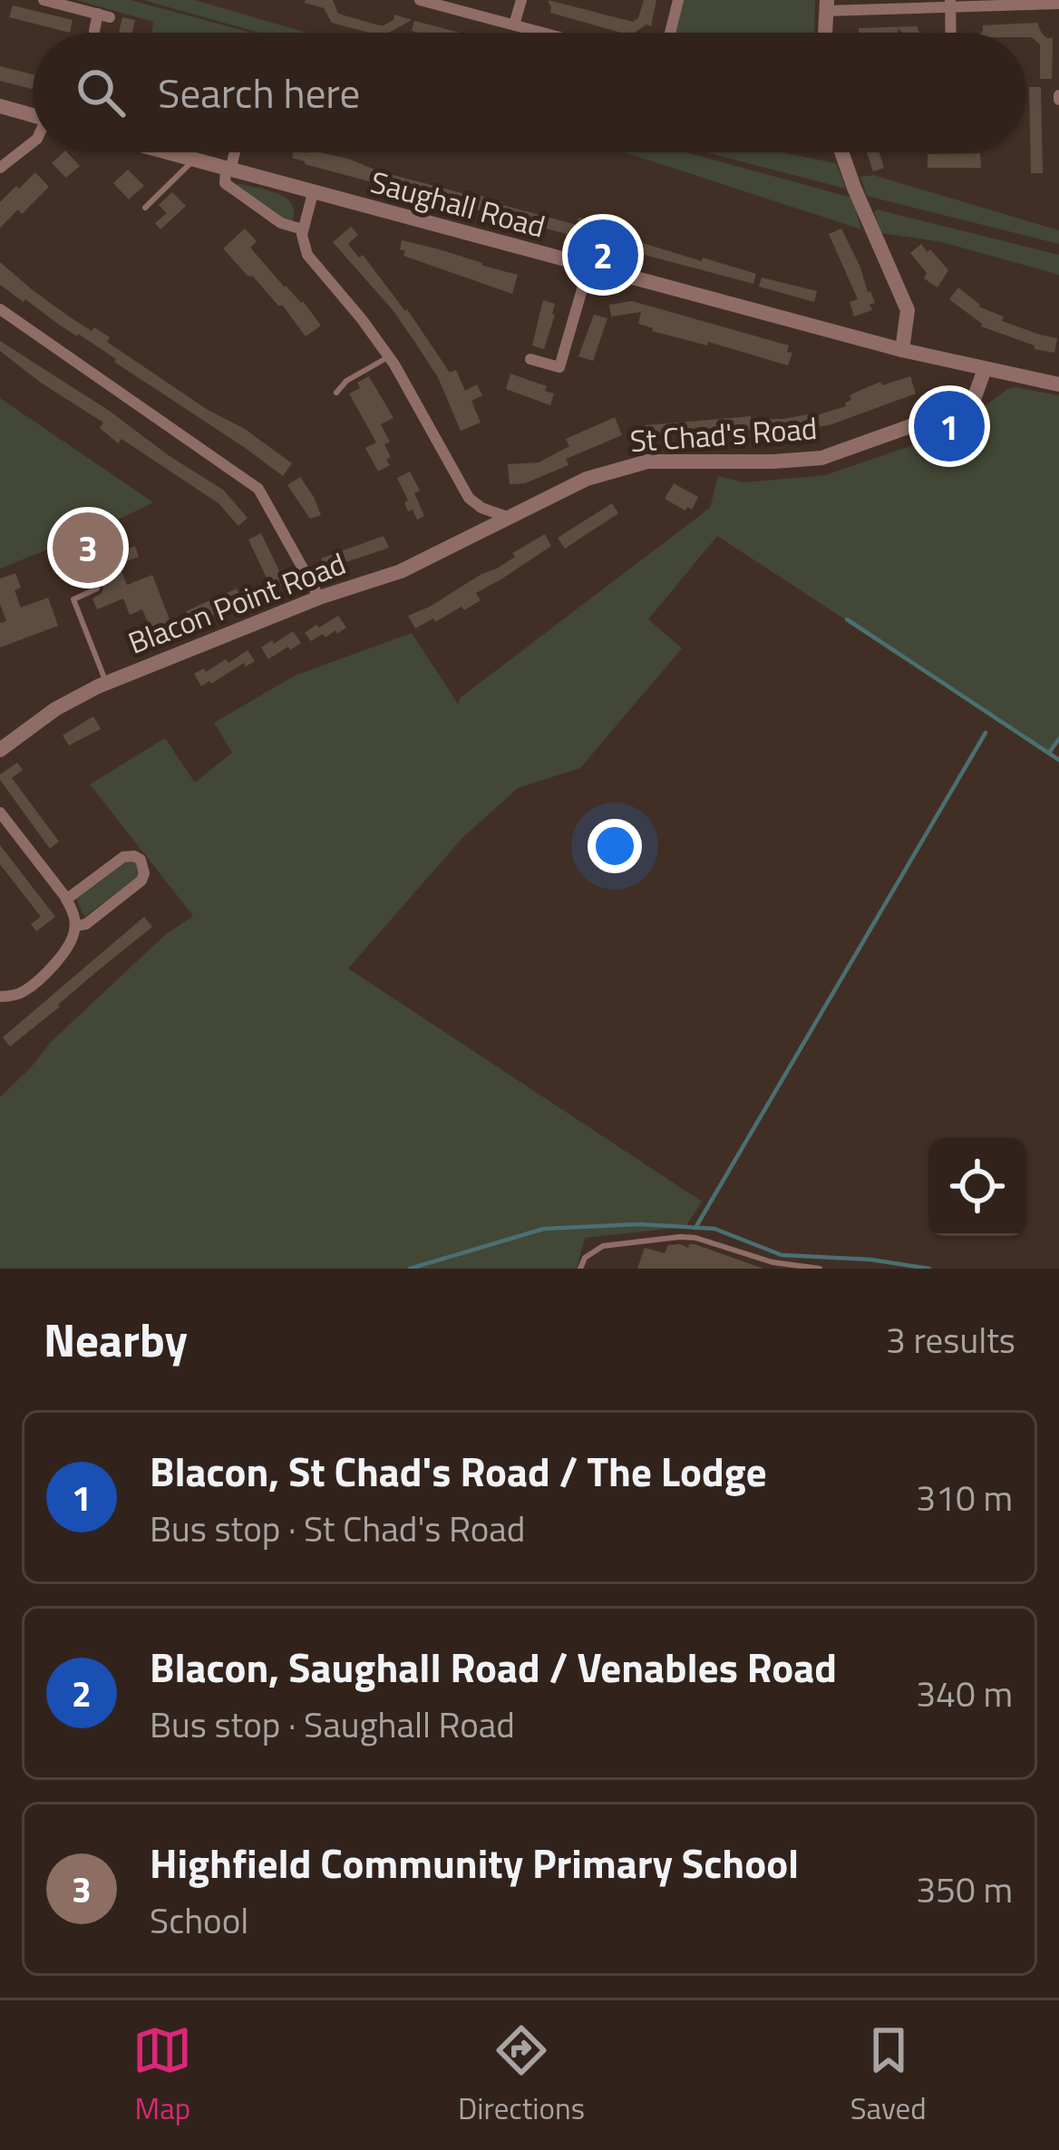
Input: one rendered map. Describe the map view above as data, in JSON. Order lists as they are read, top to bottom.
{
  "streets": {
    "street": ["Saughall Road", "St Chad's Road", "Blacon Point Road"]
  },
  "crossings": [
    ["Saughall Road", "St Chad's Road"],
    ["St Chad's Road", "Blacon Point Road"]
  ],
  "page": {
    "search": "Search here",
    "pins": ["2", "1", "3"],
    "heading": ["Nearby", "3 results"],
    "list": [
      {
        "mark": "1",
        "name": "Blacon, St Chad's Road / The Lodge",
        "note": "Bus stop · St Chad's Road",
        "value": "310 m"
      },
      {
        "mark": "2",
        "name": "Blacon, Saughall Road / Venables Road",
        "note": "Bus stop · Saughall Road",
        "value": "340 m"
      },
      {
        "mark": "3",
        "name": "Highfield Community Primary School",
        "note": "School",
        "value": "350 m"
      }
    ],
    "nav": ["Map", "Directions", "Saved"]
  }
}
